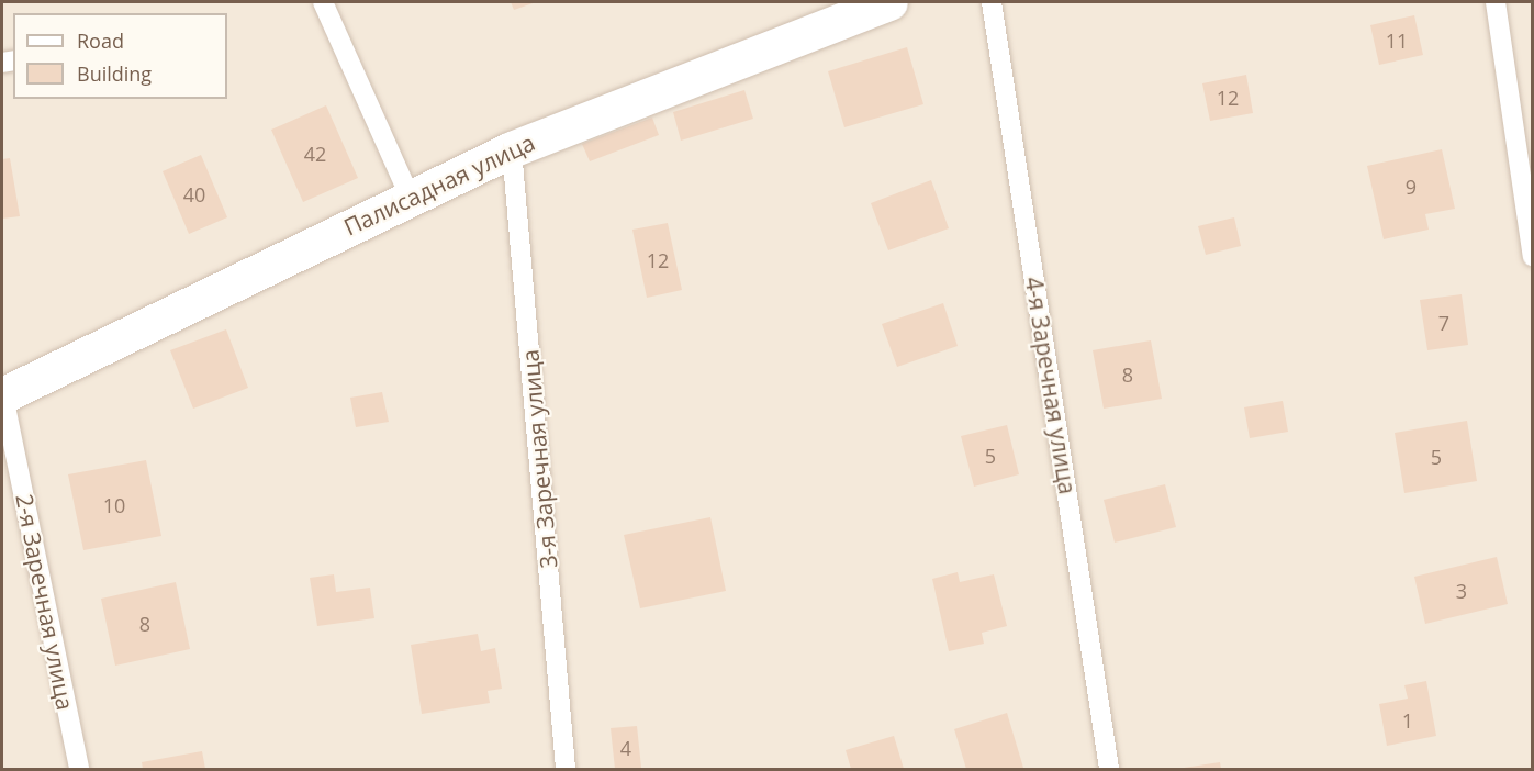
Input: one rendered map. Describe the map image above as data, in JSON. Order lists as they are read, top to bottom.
{
  "streets": {
    "street": ["Палисадная улица"],
    "lane": ["4-я Заречная улица", "3-я Заречная улица", "2-я Заречная улица"]
  },
  "crossings": [
    ["Палисадная улица", "3-я Заречная улица"],
    ["Палисадная улица", "2-я Заречная улица"]
  ],
  "house_numbers": [
    "11",
    "12",
    "42",
    "9",
    "40",
    "12",
    "7",
    "8",
    "5",
    "5",
    "10",
    "3",
    "8",
    "1",
    "4"
  ],
  "legend": ["Road", "Building"]
}
